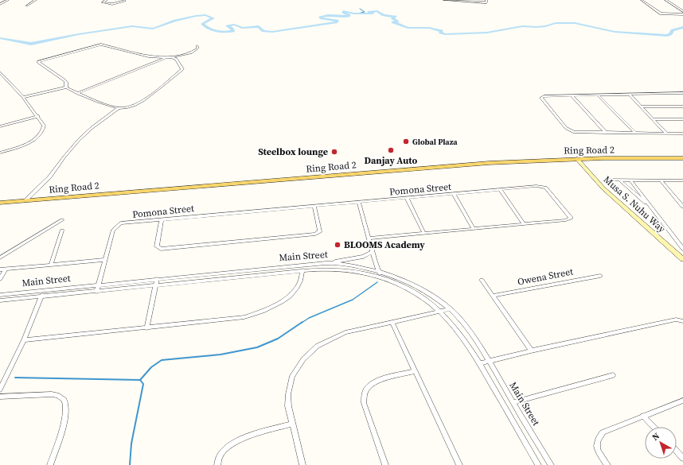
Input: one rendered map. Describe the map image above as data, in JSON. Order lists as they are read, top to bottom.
{
  "streets": {
    "main road": ["Ring Road 2"],
    "street": [
      "Pomona Street",
      "Musa S. Nuhu Way",
      "Main Street",
      "Owena Street"
    ]
  },
  "crossings": [
    ["Ring Road 2", "Musa S. Nuhu Way"],
    ["Pomona Street", "Main Street"]
  ],
  "places": [
    "Global Plaza",
    "Danjay Auto",
    "Steelbox lounge",
    "BLOOMS Academy"
  ],
  "north": "top left"
}
